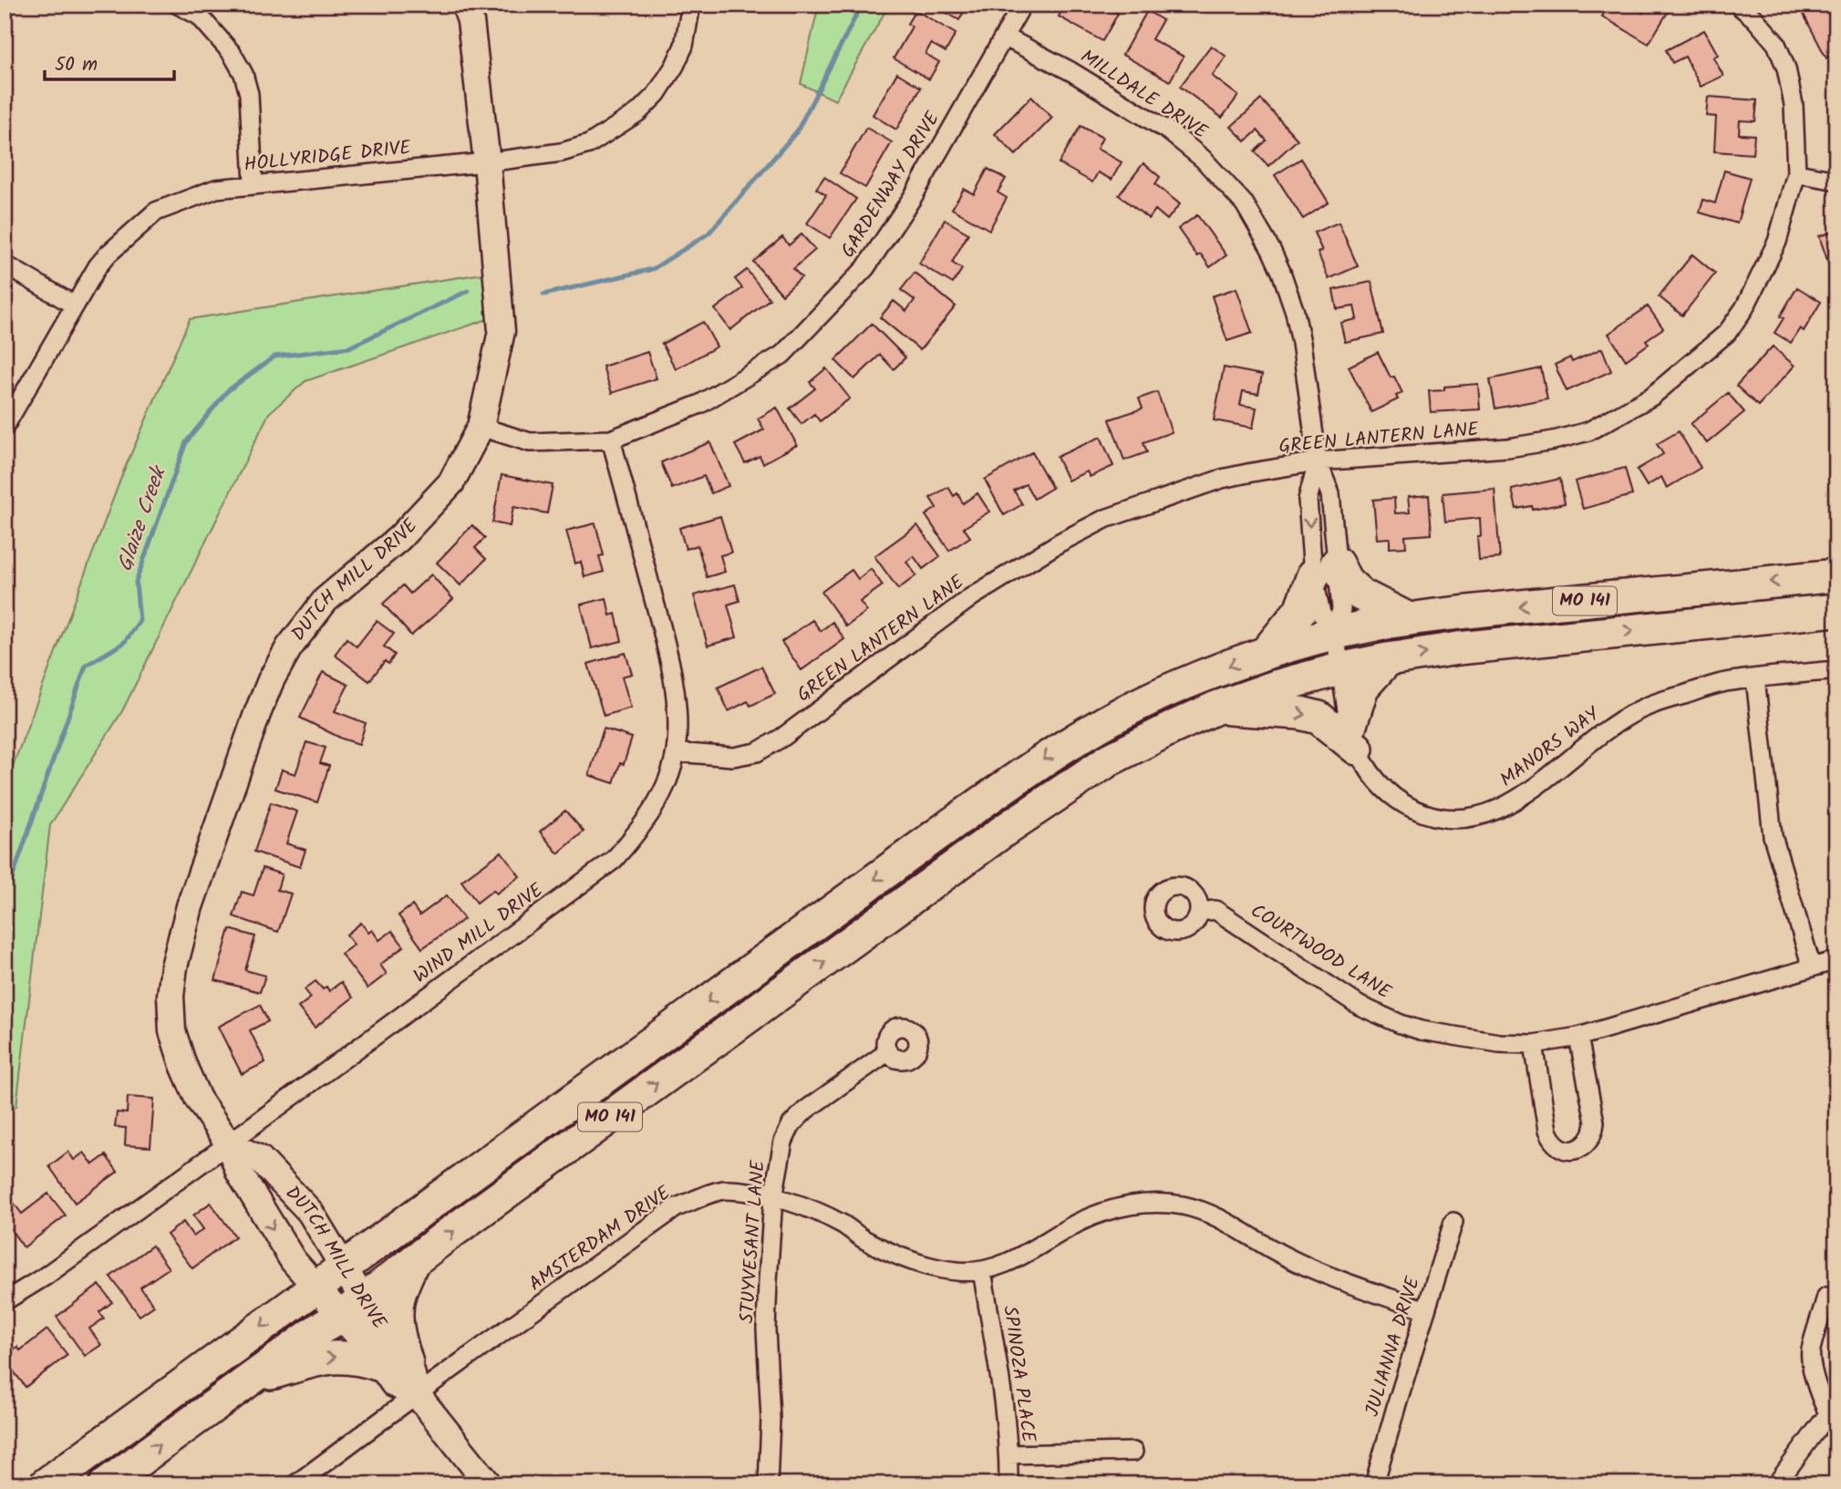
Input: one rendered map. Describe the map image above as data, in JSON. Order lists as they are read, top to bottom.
{
  "streets": {
    "highway": ["MO 141"],
    "street": [
      "MILLDALE DRIVE",
      "HOLLYRIDGE DRIVE",
      "GARDENWAY DRIVE",
      "GREEN LANTERN LANE",
      "DUTCH MILL DRIVE",
      "MANORS WAY",
      "WIND MILL DRIVE",
      "COURTWOOD LANE",
      "AMSTERDAM DRIVE",
      "STUYVESANT LANE",
      "JULIANNA DRIVE",
      "SPINOZA PLACE"
    ]
  },
  "crossings": [
    ["MILLDALE DRIVE", "GARDENWAY DRIVE"],
    ["MILLDALE DRIVE", "GREEN LANTERN LANE"],
    ["MILLDALE DRIVE", "MO 141"],
    ["MILLDALE DRIVE", "MANORS WAY"],
    ["HOLLYRIDGE DRIVE", "DUTCH MILL DRIVE"],
    ["GARDENWAY DRIVE", "DUTCH MILL DRIVE"],
    ["GARDENWAY DRIVE", "WIND MILL DRIVE"],
    ["GREEN LANTERN LANE", "WIND MILL DRIVE"],
    ["DUTCH MILL DRIVE", "MO 141"],
    ["DUTCH MILL DRIVE", "WIND MILL DRIVE"],
    ["DUTCH MILL DRIVE", "AMSTERDAM DRIVE"],
    ["MO 141", "MANORS WAY"],
    ["AMSTERDAM DRIVE", "STUYVESANT LANE"],
    ["AMSTERDAM DRIVE", "JULIANNA DRIVE"],
    ["AMSTERDAM DRIVE", "SPINOZA PLACE"]
  ],
  "water": ["Glaize Creek"],
  "scale_bar": "50 m"
}
